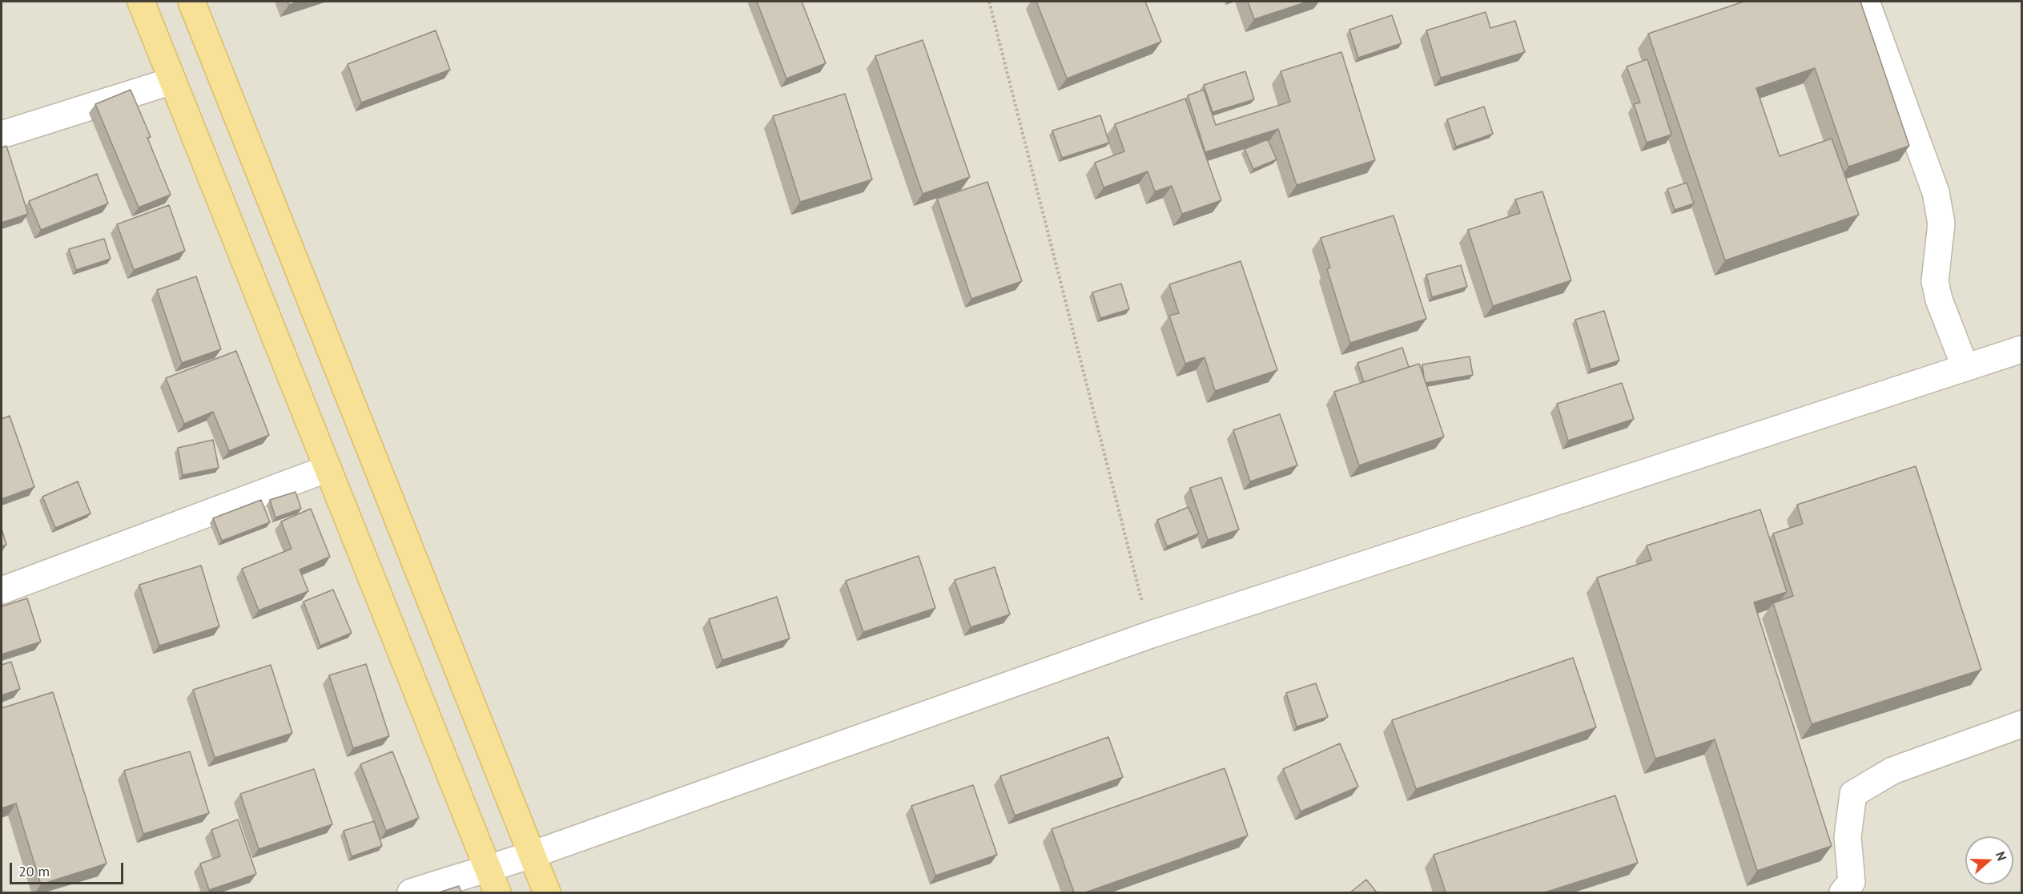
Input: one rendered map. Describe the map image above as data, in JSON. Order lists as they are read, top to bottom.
{
  "scale_bar": "20 m",
  "north": "right"
}
